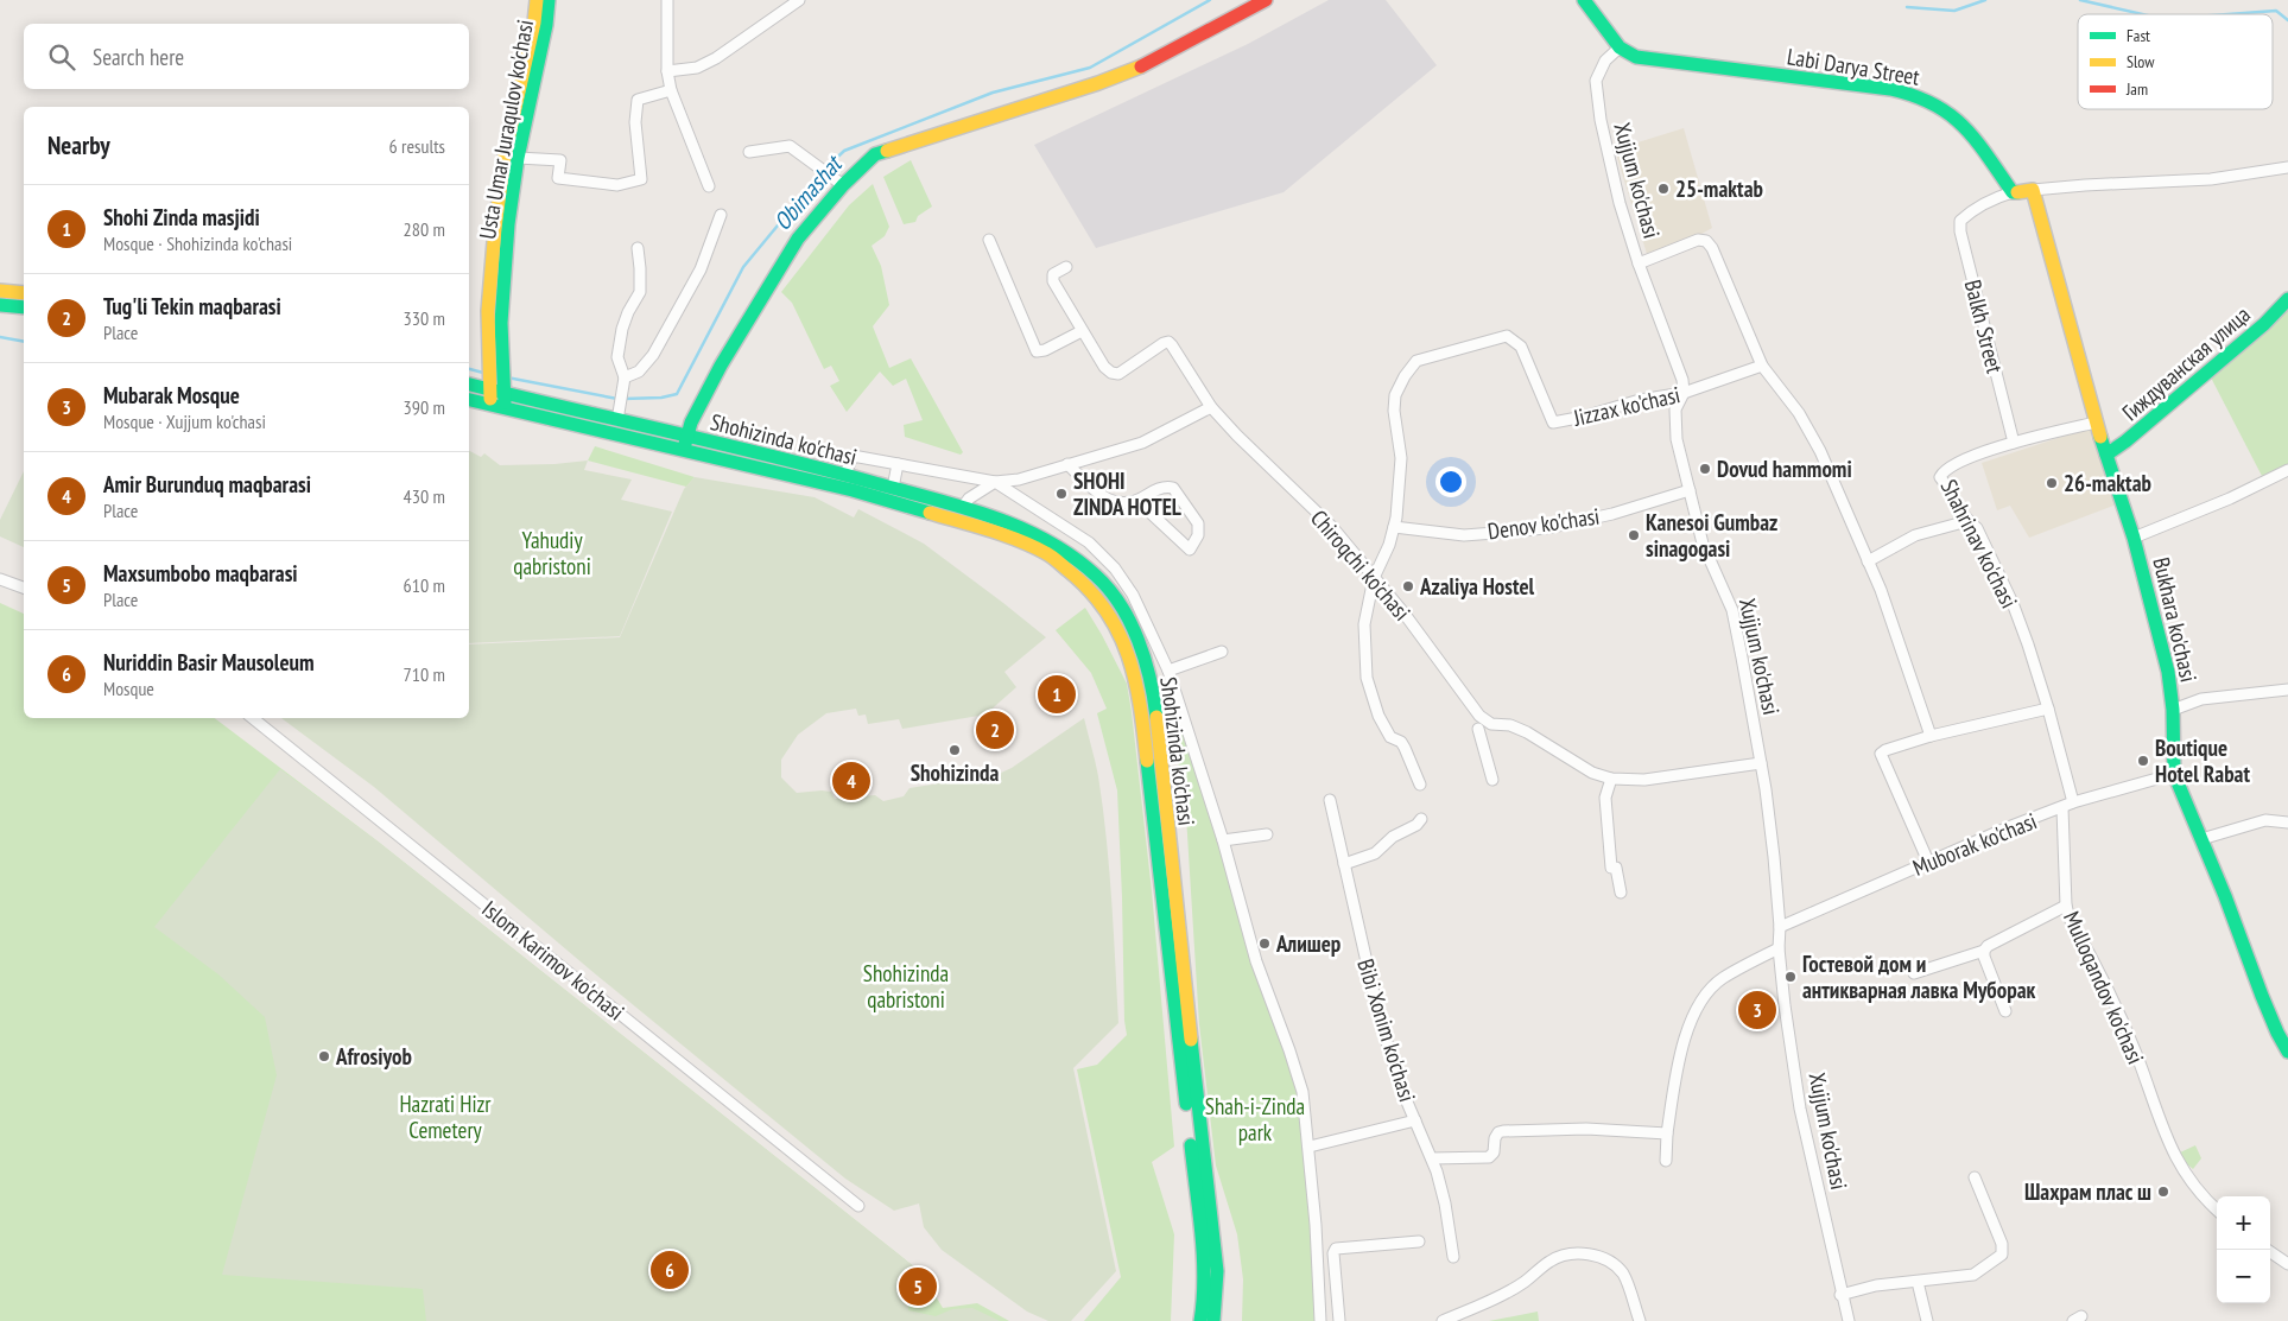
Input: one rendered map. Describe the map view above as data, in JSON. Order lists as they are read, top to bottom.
{
  "streets": {
    "main road": [
      "Labi Darya Street",
      "Usta Umar Juraqulov ko'chasi",
      "Гиждуванская улица",
      "Shohizinda ko'chasi",
      "Bukhara ko'chasi"
    ],
    "street": [
      "Xujjum ko'chasi",
      "Balkh Street",
      "Jizzax ko'chasi",
      "Denov ko'chasi",
      "Shahrinav ko'chasi",
      "Chiroqchi ko'chasi",
      "Muborak ko'chasi",
      "Islom Karimov ko'chasi",
      "Mulloqandov ko'chasi",
      "Bibi Xonim ko'chasi"
    ]
  },
  "crossings": [
    ["Labi Darya Street", "Xujjum ko'chasi"],
    ["Labi Darya Street", "Balkh Street"],
    ["Usta Umar Juraqulov ko'chasi", "Shohizinda ko'chasi"],
    ["Xujjum ko'chasi", "Jizzax ko'chasi"],
    ["Xujjum ko'chasi", "Denov ko'chasi"],
    ["Xujjum ko'chasi", "Chiroqchi ko'chasi"],
    ["Xujjum ko'chasi", "Muborak ko'chasi"],
    ["Balkh Street", "Shahrinav ko'chasi"],
    ["Гиждуванская улица", "Bukhara ko'chasi"],
    ["Jizzax ko'chasi", "Denov ko'chasi"],
    ["Jizzax ko'chasi", "Chiroqchi ko'chasi"],
    ["Shahrinav ko'chasi", "Bukhara ko'chasi"],
    ["Shahrinav ko'chasi", "Muborak ko'chasi"],
    ["Bukhara ko'chasi", "Muborak ko'chasi"],
    ["Muborak ko'chasi", "Mulloqandov ko'chasi"]
  ],
  "water": ["Obimashat"],
  "parks": [
    "Yahudiy qabristoni",
    "Shohizinda qabristoni",
    "Hazrati Hizr Cemetery",
    "Shah-i-Zinda park"
  ],
  "places": [
    "25-maktab",
    "Dovud hammomi",
    "26-maktab",
    "SHOHI ZINDA HOTEL",
    "Kanesoi Gumbaz sinagogasi",
    "Azaliya Hostel",
    "Shohizinda",
    "Boutique Hotel Rabat",
    "Алишер",
    "Гостевой дом и антикварная лавка Муборак",
    "Afrosiyob",
    "Шахрам плас ш"
  ],
  "legend": ["Fast", "Slow", "Jam"],
  "page": {
    "search": "Search here",
    "heading": ["Nearby", "6 results"],
    "list": [
      {
        "mark": "1",
        "name": "Shohi Zinda masjidi",
        "note": "Mosque · Shohizinda ko'chasi",
        "value": "280 m"
      },
      {
        "mark": "2",
        "name": "Tug'li Tekin maqbarasi",
        "note": "Place",
        "value": "330 m"
      },
      {
        "mark": "3",
        "name": "Mubarak Mosque",
        "note": "Mosque · Xujjum ko'chasi",
        "value": "390 m"
      },
      {
        "mark": "4",
        "name": "Amir Burunduq maqbarasi",
        "note": "Place",
        "value": "430 m"
      },
      {
        "mark": "5",
        "name": "Maxsumbobo maqbarasi",
        "note": "Place",
        "value": "610 m"
      },
      {
        "mark": "6",
        "name": "Nuriddin Basir Mausoleum",
        "note": "Mosque",
        "value": "710 m"
      }
    ],
    "pins": [
      "1",
      "2",
      "4",
      "3",
      "6",
      "5"
    ],
    "map_buttons": ["+", "−"]
  }
}
